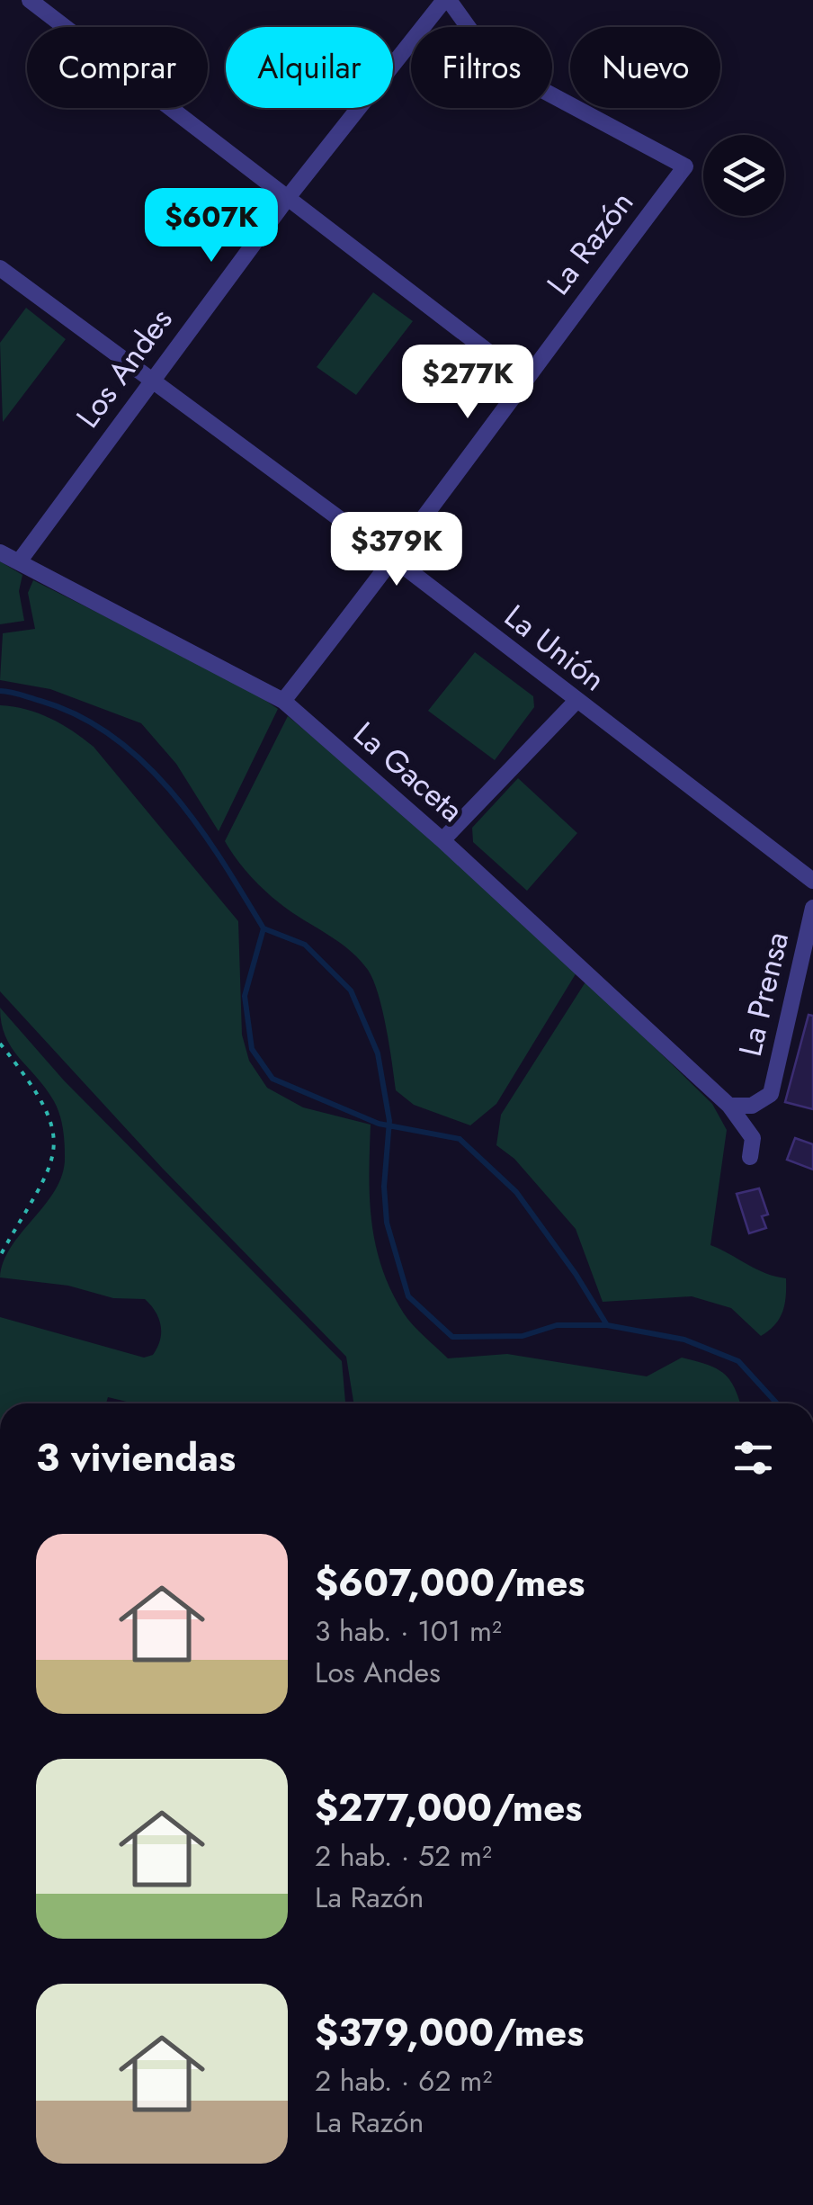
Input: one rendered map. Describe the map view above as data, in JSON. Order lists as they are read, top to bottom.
{
  "streets": {
    "street": [
      "La Razón",
      "Los Andes",
      "La Unión",
      "La Gaceta",
      "La Prensa"
    ]
  },
  "crossings": [
    ["La Razón", "Los Andes"],
    ["La Razón", "La Unión"],
    ["La Razón", "La Gaceta"],
    ["Los Andes", "La Unión"],
    ["Los Andes", "La Gaceta"],
    ["La Gaceta", "La Prensa"]
  ],
  "page": {
    "chip": [
      "Comprar",
      "Alquilar",
      "Filtros",
      "Nuevo"
    ],
    "price": ["$607K", "$277K", "$379K"],
    "heading": "3 viviendas",
    "list": [
      {
        "name": "$607,000/mes",
        "note": "3 hab. · 101 m² · Los Andes"
      },
      {
        "name": "$277,000/mes",
        "note": "2 hab. · 52 m² · La Razón"
      },
      {
        "name": "$379,000/mes",
        "note": "2 hab. · 62 m² · La Razón"
      }
    ]
  }
}
